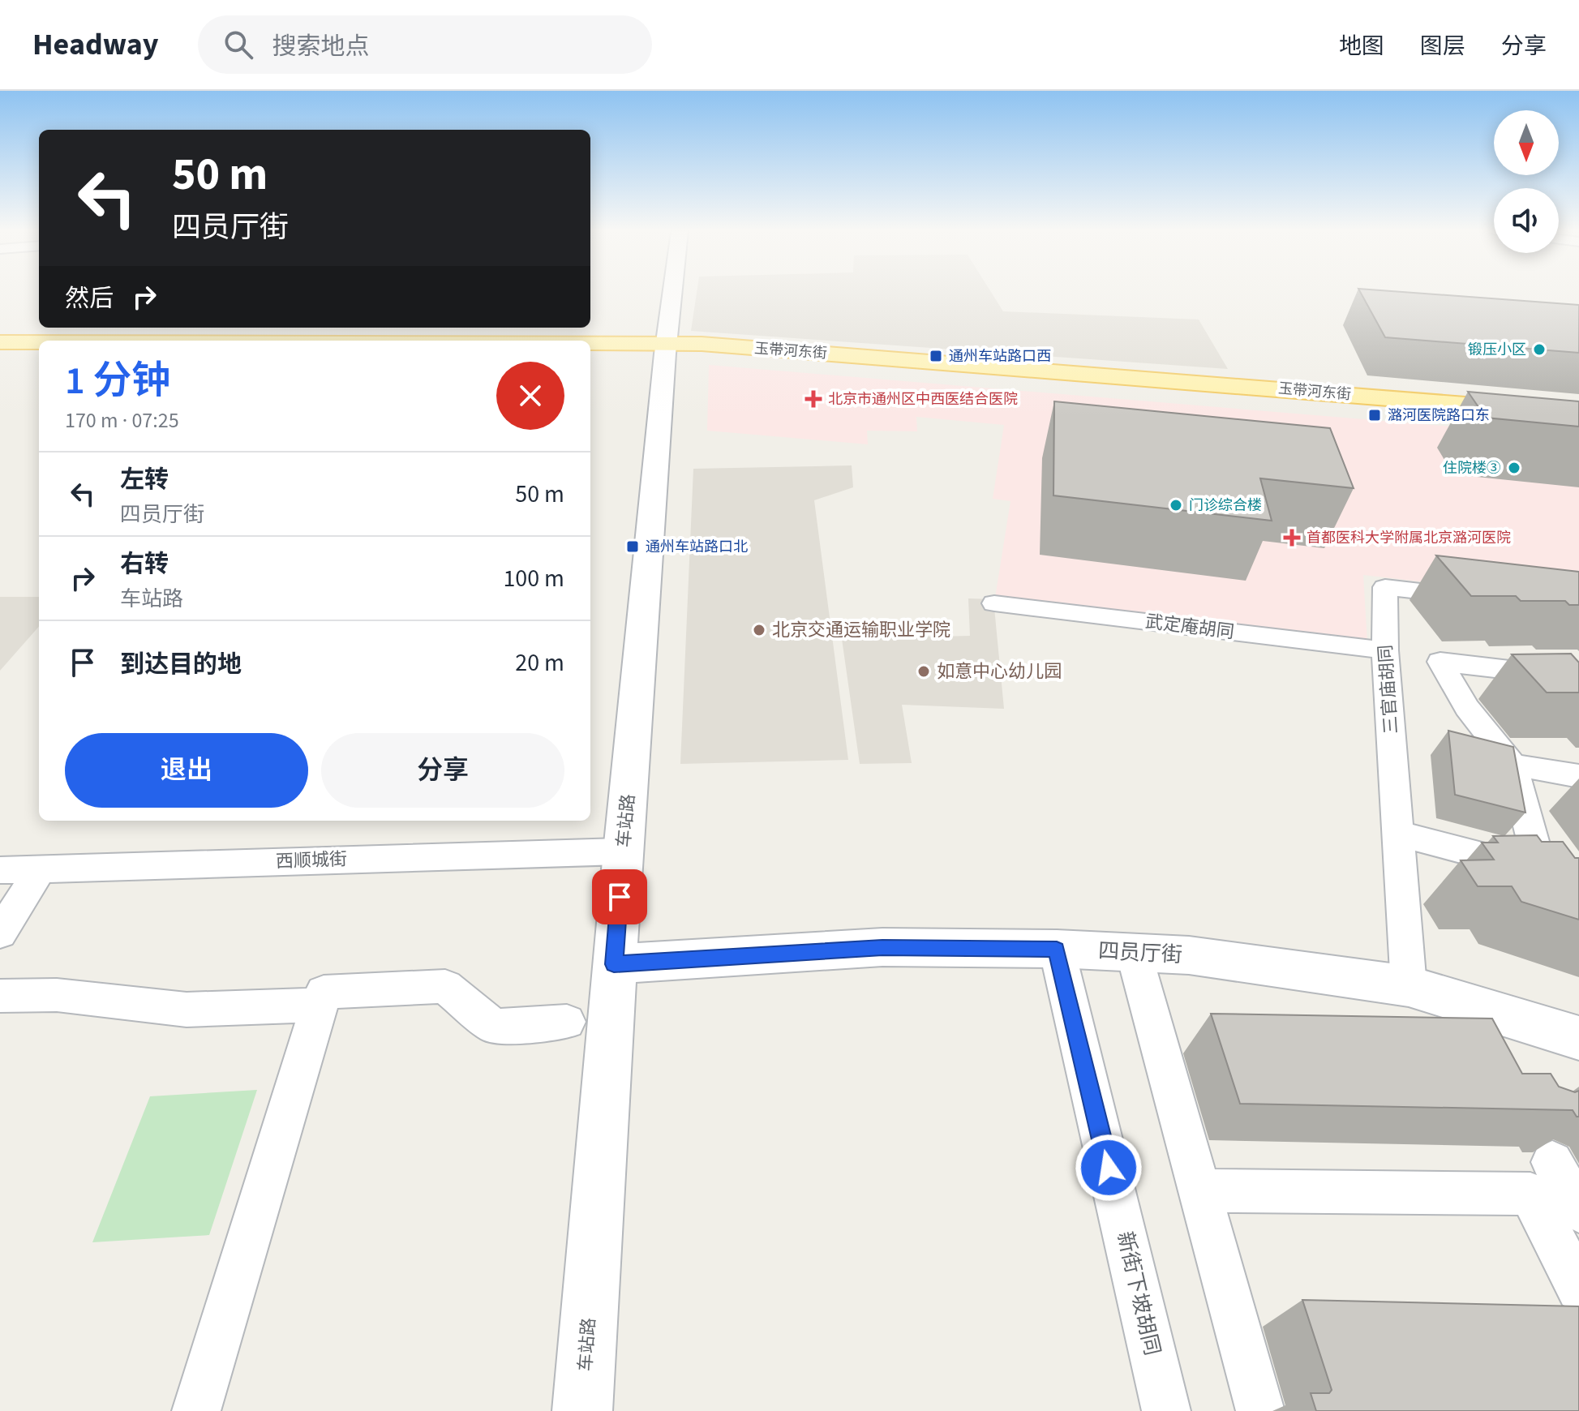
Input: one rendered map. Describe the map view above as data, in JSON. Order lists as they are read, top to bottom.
{
  "streets": {
    "main road": ["玉带河东街"],
    "street": [
      "武定庵胡同",
      "三官庙胡同",
      "车站路",
      "西顺城街",
      "四员厅街",
      "新街下坡胡同"
    ]
  },
  "crossings": [
    ["玉带河东街", "车站路"],
    ["武定庵胡同", "三官庙胡同"],
    ["三官庙胡同", "四员厅街"],
    ["车站路", "西顺城街"],
    ["车站路", "四员厅街"],
    ["四员厅街", "新街下坡胡同"]
  ],
  "places": {
    "other": [
      "锻压小区",
      "住院楼③",
      "门诊综合楼",
      "北京交通运输职业学院",
      "如意中心幼儿园"
    ],
    "transit": ["通州车站路口西", "潞河医院路口东", "通州车站路口北"],
    "health": ["北京市通州区中西医结合医院", "首都医科大学附属北京潞河医院"]
  },
  "north": "bottom",
  "page": {
    "header": "Headway",
    "search": "搜索地点",
    "nav": ["地图", "图层", "分享"],
    "turn": ["50 m", "四员厅街"],
    "then": "然后",
    "heading": ["1 分钟", "170 m · 07:25"],
    "list": [
      {
        "name": "左转",
        "note": "四员厅街",
        "value": "50 m"
      },
      {
        "name": "右转",
        "note": "车站路",
        "value": "100 m"
      },
      {
        "name": "到达目的地",
        "value": "20 m"
      }
    ],
    "buttons": ["退出", "分享"]
  }
}
